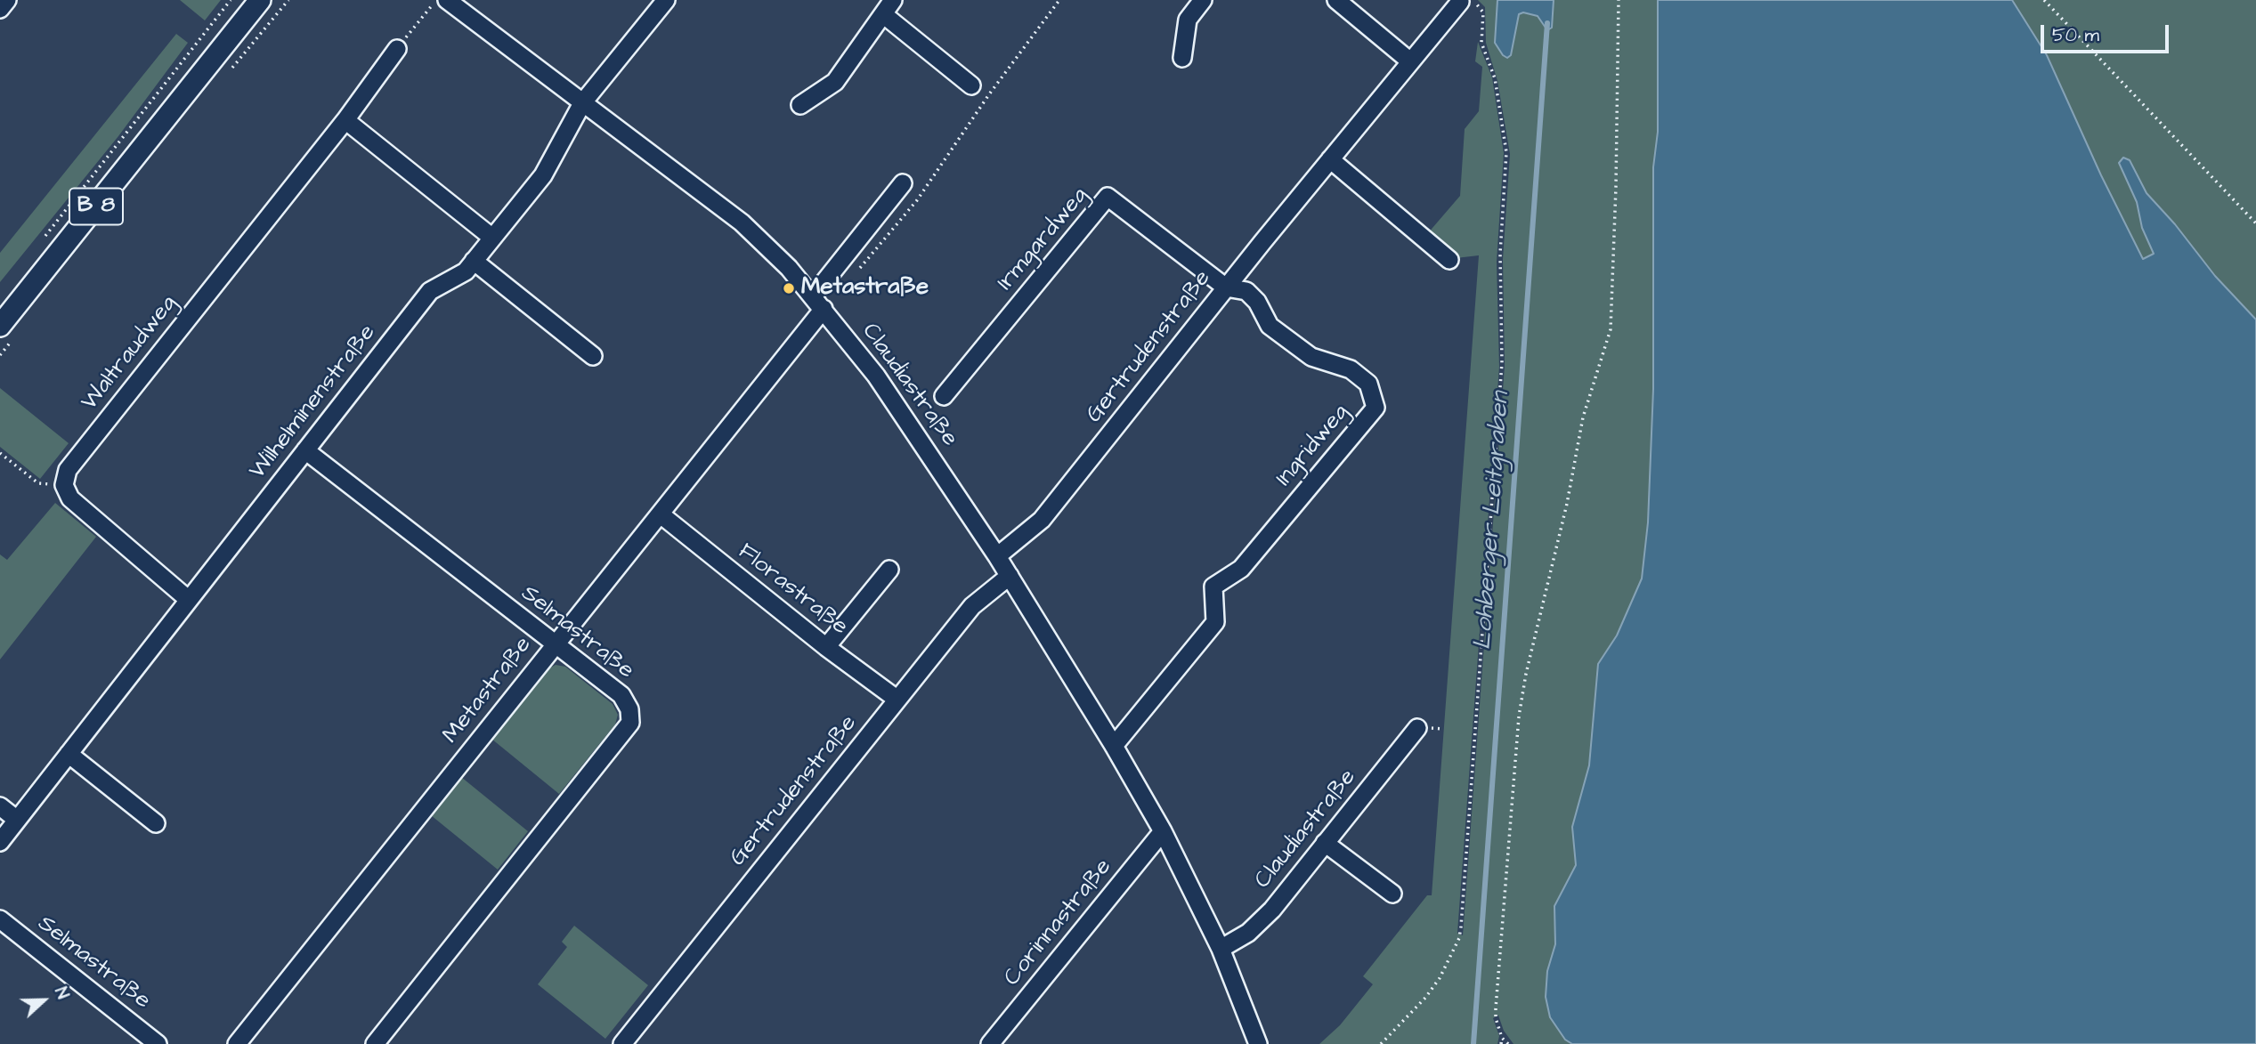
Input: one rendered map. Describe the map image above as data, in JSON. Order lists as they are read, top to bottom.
{
  "streets": {
    "main road": ["B 8"],
    "street": [
      "Irmgardweg",
      "Gertrudenstraße",
      "Waltraudweg",
      "Claudiastraße",
      "Wilhelminenstraße",
      "Ingridweg",
      "Florastraße",
      "Selmastraße",
      "Metastraße",
      "Corinnastraße"
    ]
  },
  "crossings": [
    ["Irmgardweg", "Gertrudenstraße"],
    ["Irmgardweg", "Ingridweg"],
    ["Gertrudenstraße", "Claudiastraße"],
    ["Gertrudenstraße", "Ingridweg"],
    ["Gertrudenstraße", "Florastraße"],
    ["Claudiastraße", "Wilhelminenstraße"],
    ["Claudiastraße", "Ingridweg"],
    ["Claudiastraße", "Metastraße"],
    ["Claudiastraße", "Corinnastraße"],
    ["Wilhelminenstraße", "Selmastraße"],
    ["Florastraße", "Metastraße"],
    ["Selmastraße", "Metastraße"]
  ],
  "water": ["Lohberger Leitgraben"],
  "places": ["Metastraße"],
  "scale_bar": "50 m",
  "north": "right"
}
